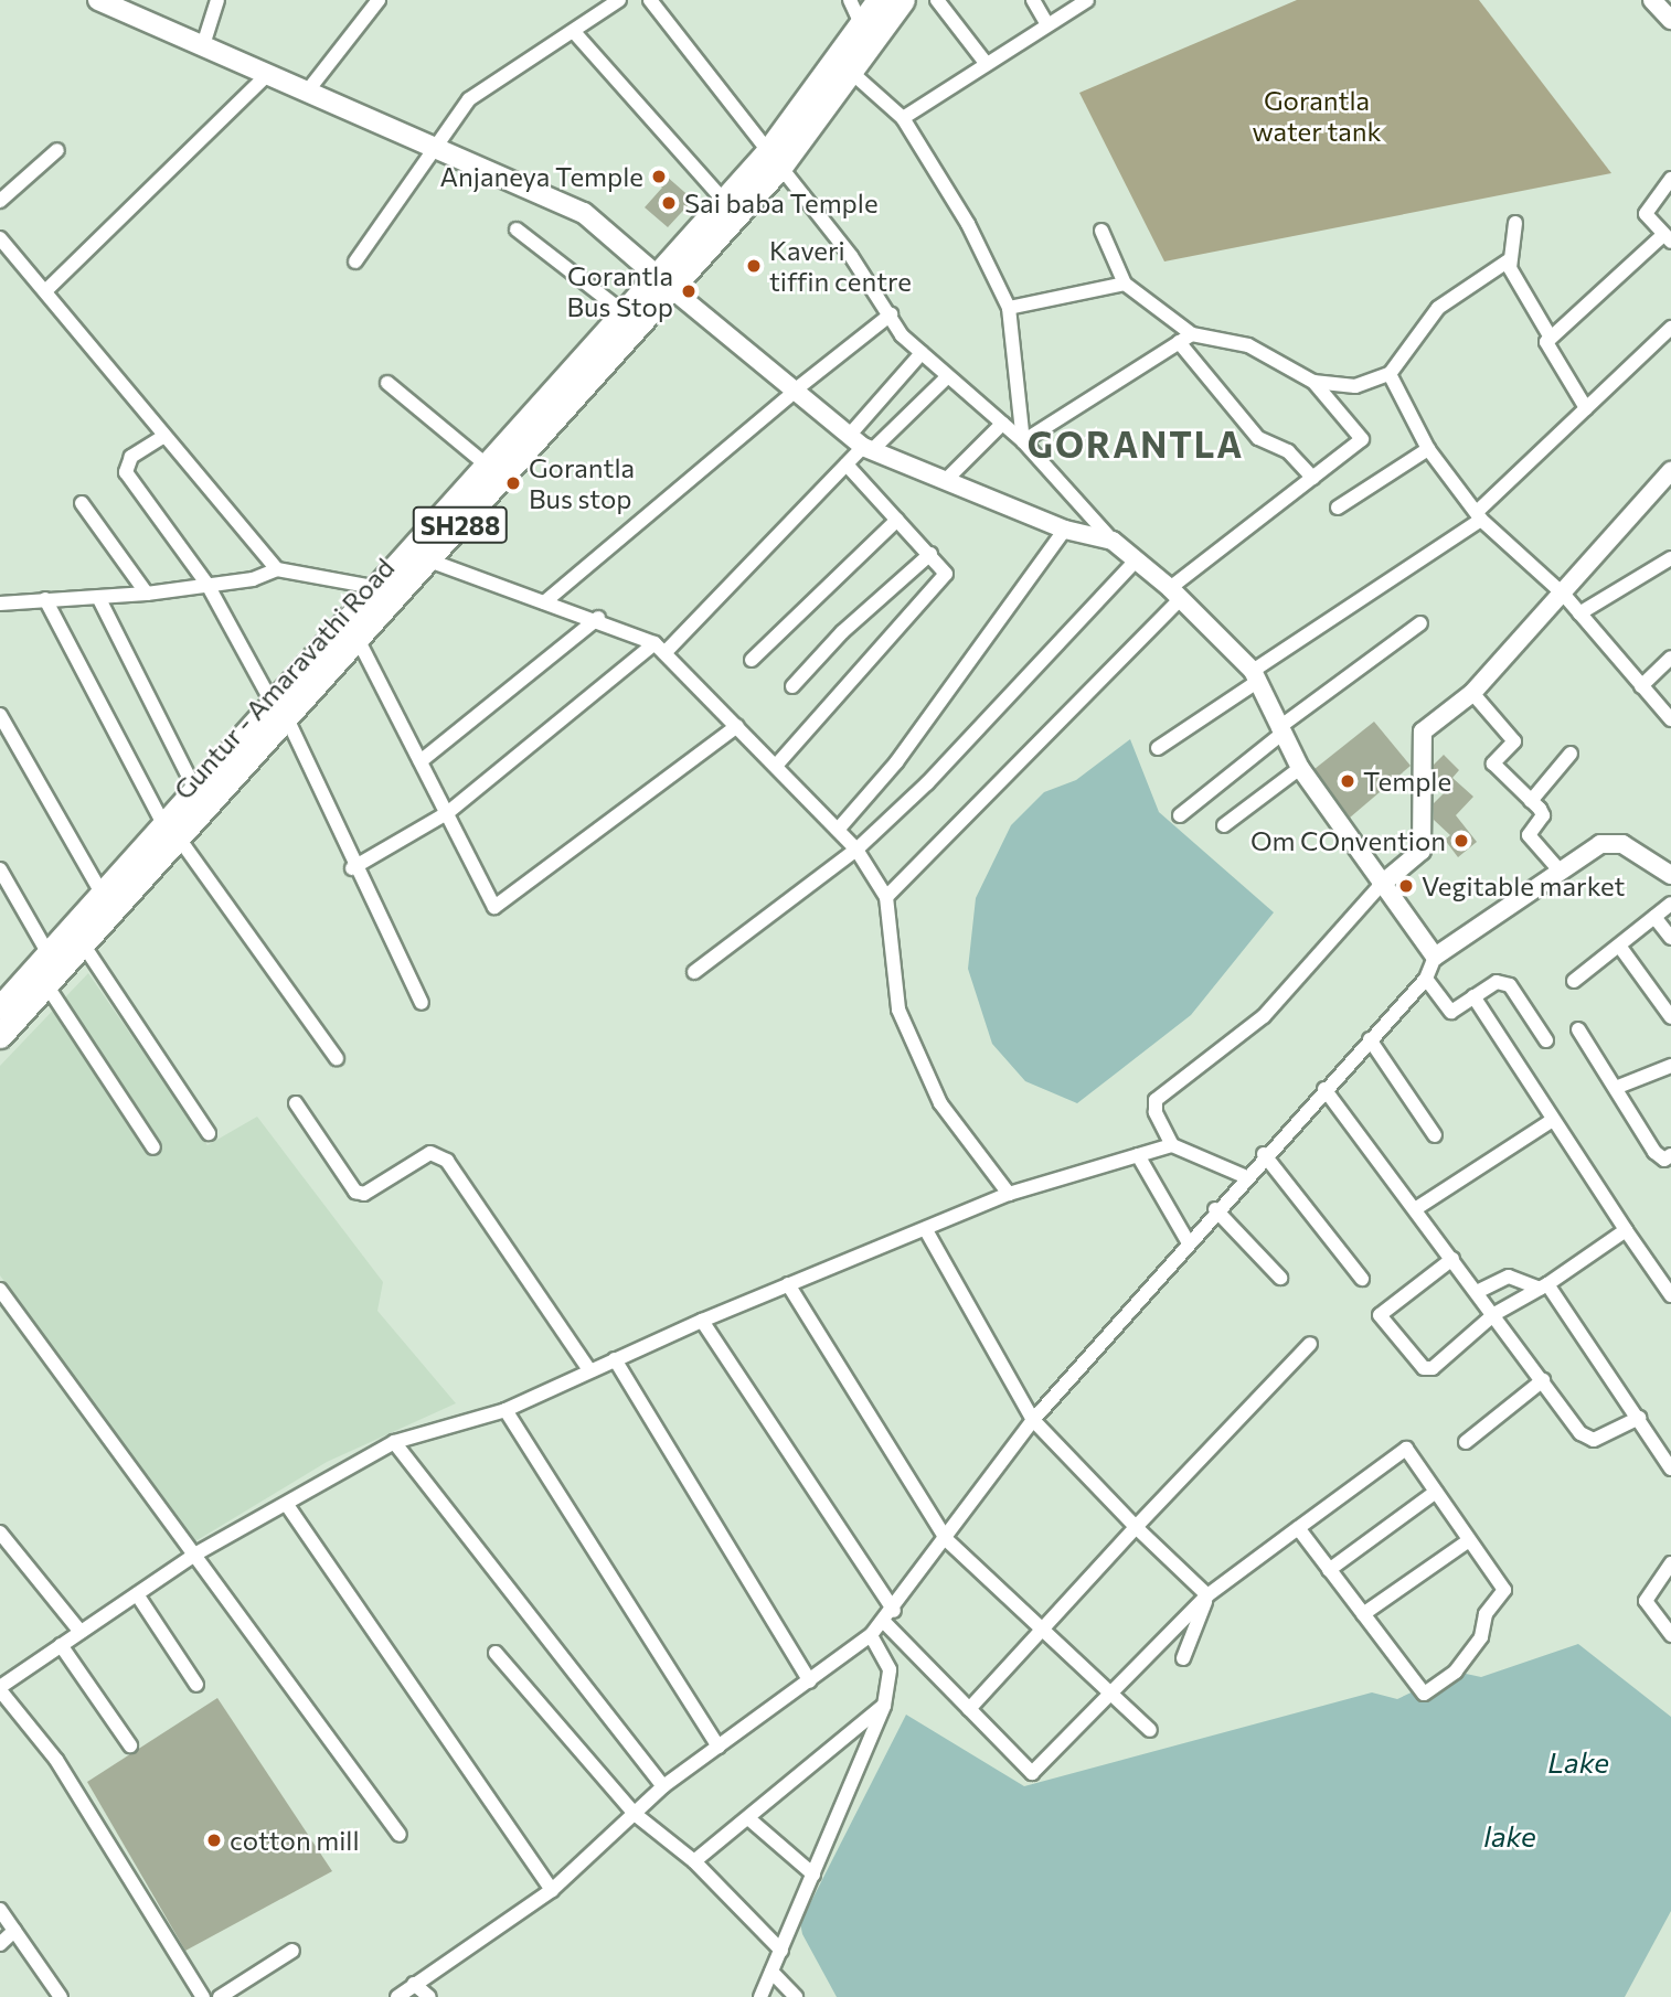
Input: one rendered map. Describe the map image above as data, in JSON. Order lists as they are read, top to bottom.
{
  "streets": {
    "main road": ["SH288", "Guntur - Amaravathi Road"]
  },
  "districts": ["GORANTLA"],
  "water": ["Lake", "lake"],
  "parks": ["Gorantla water tank"],
  "places": [
    "Anjaneya Temple",
    "Sai baba Temple",
    "Kaveri tiffin centre",
    "Gorantla Bus Stop",
    "Gorantla Bus stop",
    "Temple",
    "Om COnvention",
    "Vegitable market",
    "cotton mill"
  ]
}
